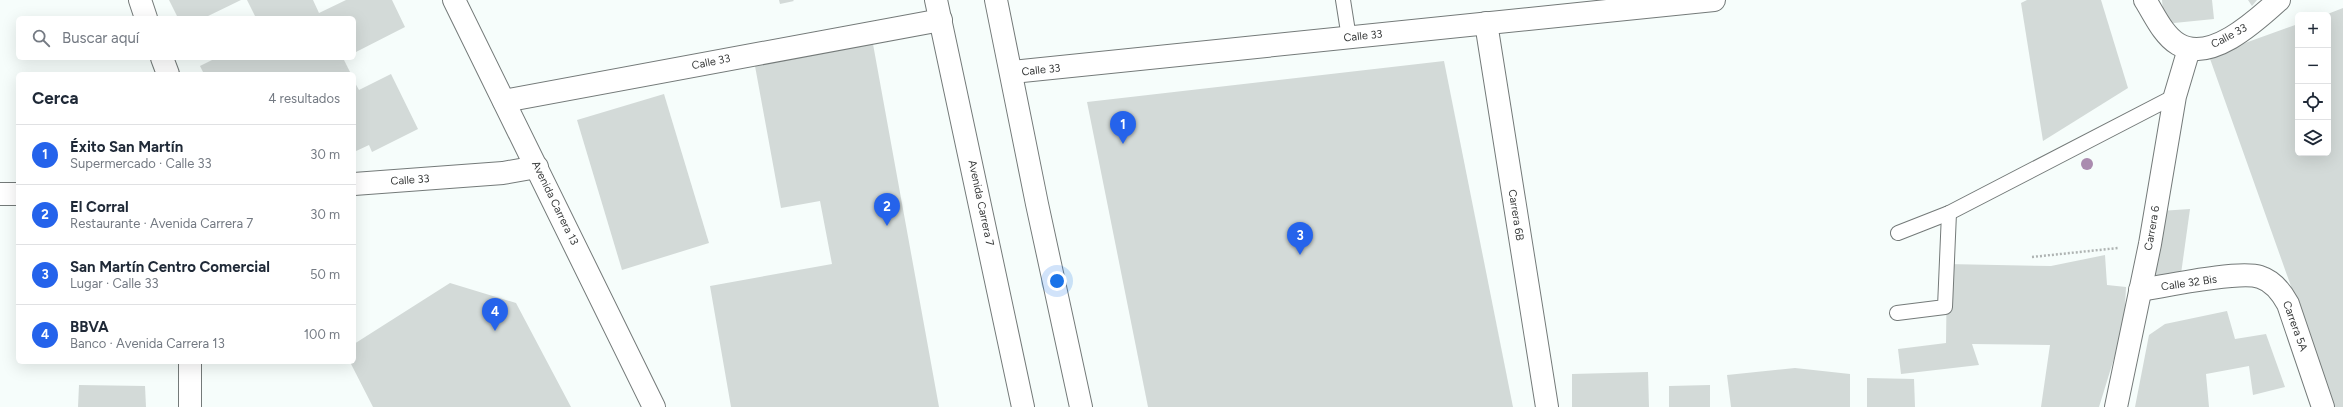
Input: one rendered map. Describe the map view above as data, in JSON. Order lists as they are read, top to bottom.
{
  "streets": {
    "street": [
      "Calle 33",
      "Avenida Carrera 13",
      "Avenida Carrera 7",
      "Carrera 6B",
      "Carrera 6",
      "Calle 32 Bis",
      "Carrera 5A"
    ]
  },
  "crossings": [
    ["Calle 33", "Avenida Carrera 13"],
    ["Calle 33", "Avenida Carrera 7"],
    ["Calle 33", "Carrera 6B"],
    ["Calle 33", "Carrera 6"],
    ["Carrera 6", "Calle 32 Bis"],
    ["Calle 32 Bis", "Carrera 5A"]
  ],
  "page": {
    "map_buttons": ["+", "−"],
    "search": "Buscar aquí",
    "heading": ["Cerca", "4 resultados"],
    "pins": [
      "1",
      "2",
      "3",
      "4"
    ],
    "list": [
      {
        "mark": "1",
        "name": "Éxito San Martín",
        "note": "Supermercado · Calle 33",
        "value": "30 m"
      },
      {
        "mark": "2",
        "name": "El Corral",
        "note": "Restaurante · Avenida Carrera 7",
        "value": "30 m"
      },
      {
        "mark": "3",
        "name": "San Martín Centro Comercial",
        "note": "Lugar · Calle 33",
        "value": "50 m"
      },
      {
        "mark": "4",
        "name": "BBVA",
        "note": "Banco · Avenida Carrera 13",
        "value": "100 m"
      }
    ]
  }
}
